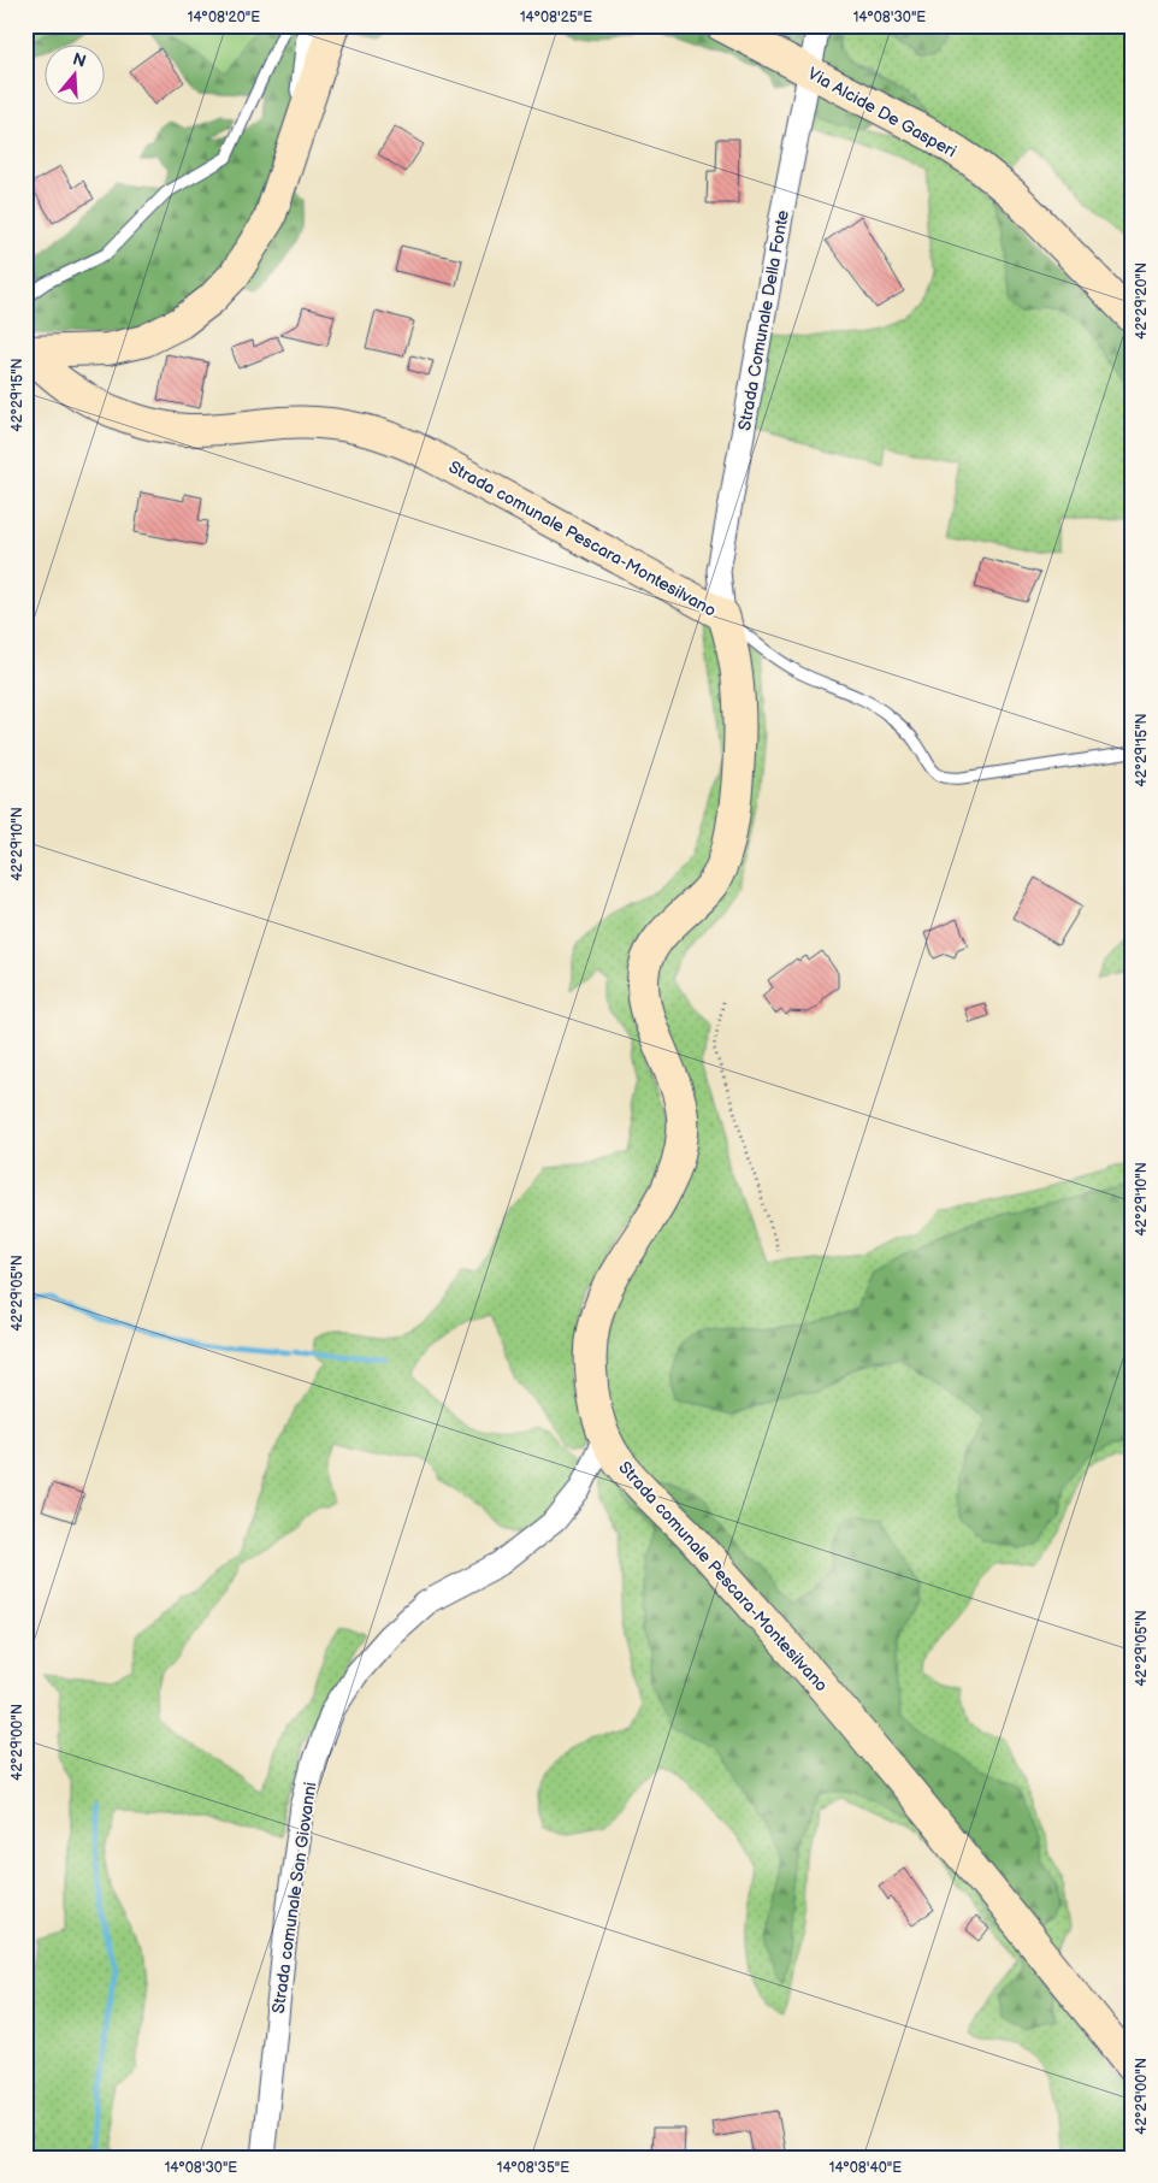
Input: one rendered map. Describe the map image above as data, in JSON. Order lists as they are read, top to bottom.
{
  "streets": {
    "street": [
      "Via Alcide De Gasperi",
      "Strada Comunale Della Fonte",
      "Strada comunale Pescara-Montesilvano",
      "Strada comunale San Giovanni"
    ]
  },
  "crossings": [
    ["Via Alcide De Gasperi", "Strada Comunale Della Fonte"],
    ["Strada Comunale Della Fonte", "Strada comunale Pescara-Montesilvano"],
    ["Strada comunale Pescara-Montesilvano", "Strada comunale San Giovanni"]
  ],
  "north": "top",
  "coordinates": [
    "14°08'20\"E",
    "14°08'25\"E",
    "14°08'30\"E",
    "42°29'20\"N",
    "42°29'15\"N",
    "42°29'10\"N",
    "42°29'05\"N",
    "42°29'00\"N",
    "14°08'35\"E",
    "14°08'40\"E"
  ]
}
